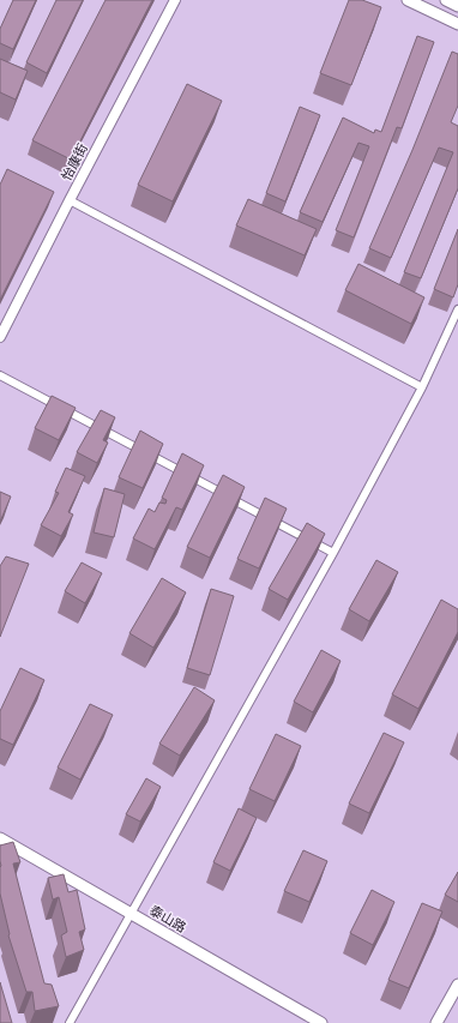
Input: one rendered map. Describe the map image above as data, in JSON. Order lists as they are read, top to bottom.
{
  "streets": {
    "main road": ["泰山路"],
    "street": ["怡康街"]
  }
}
